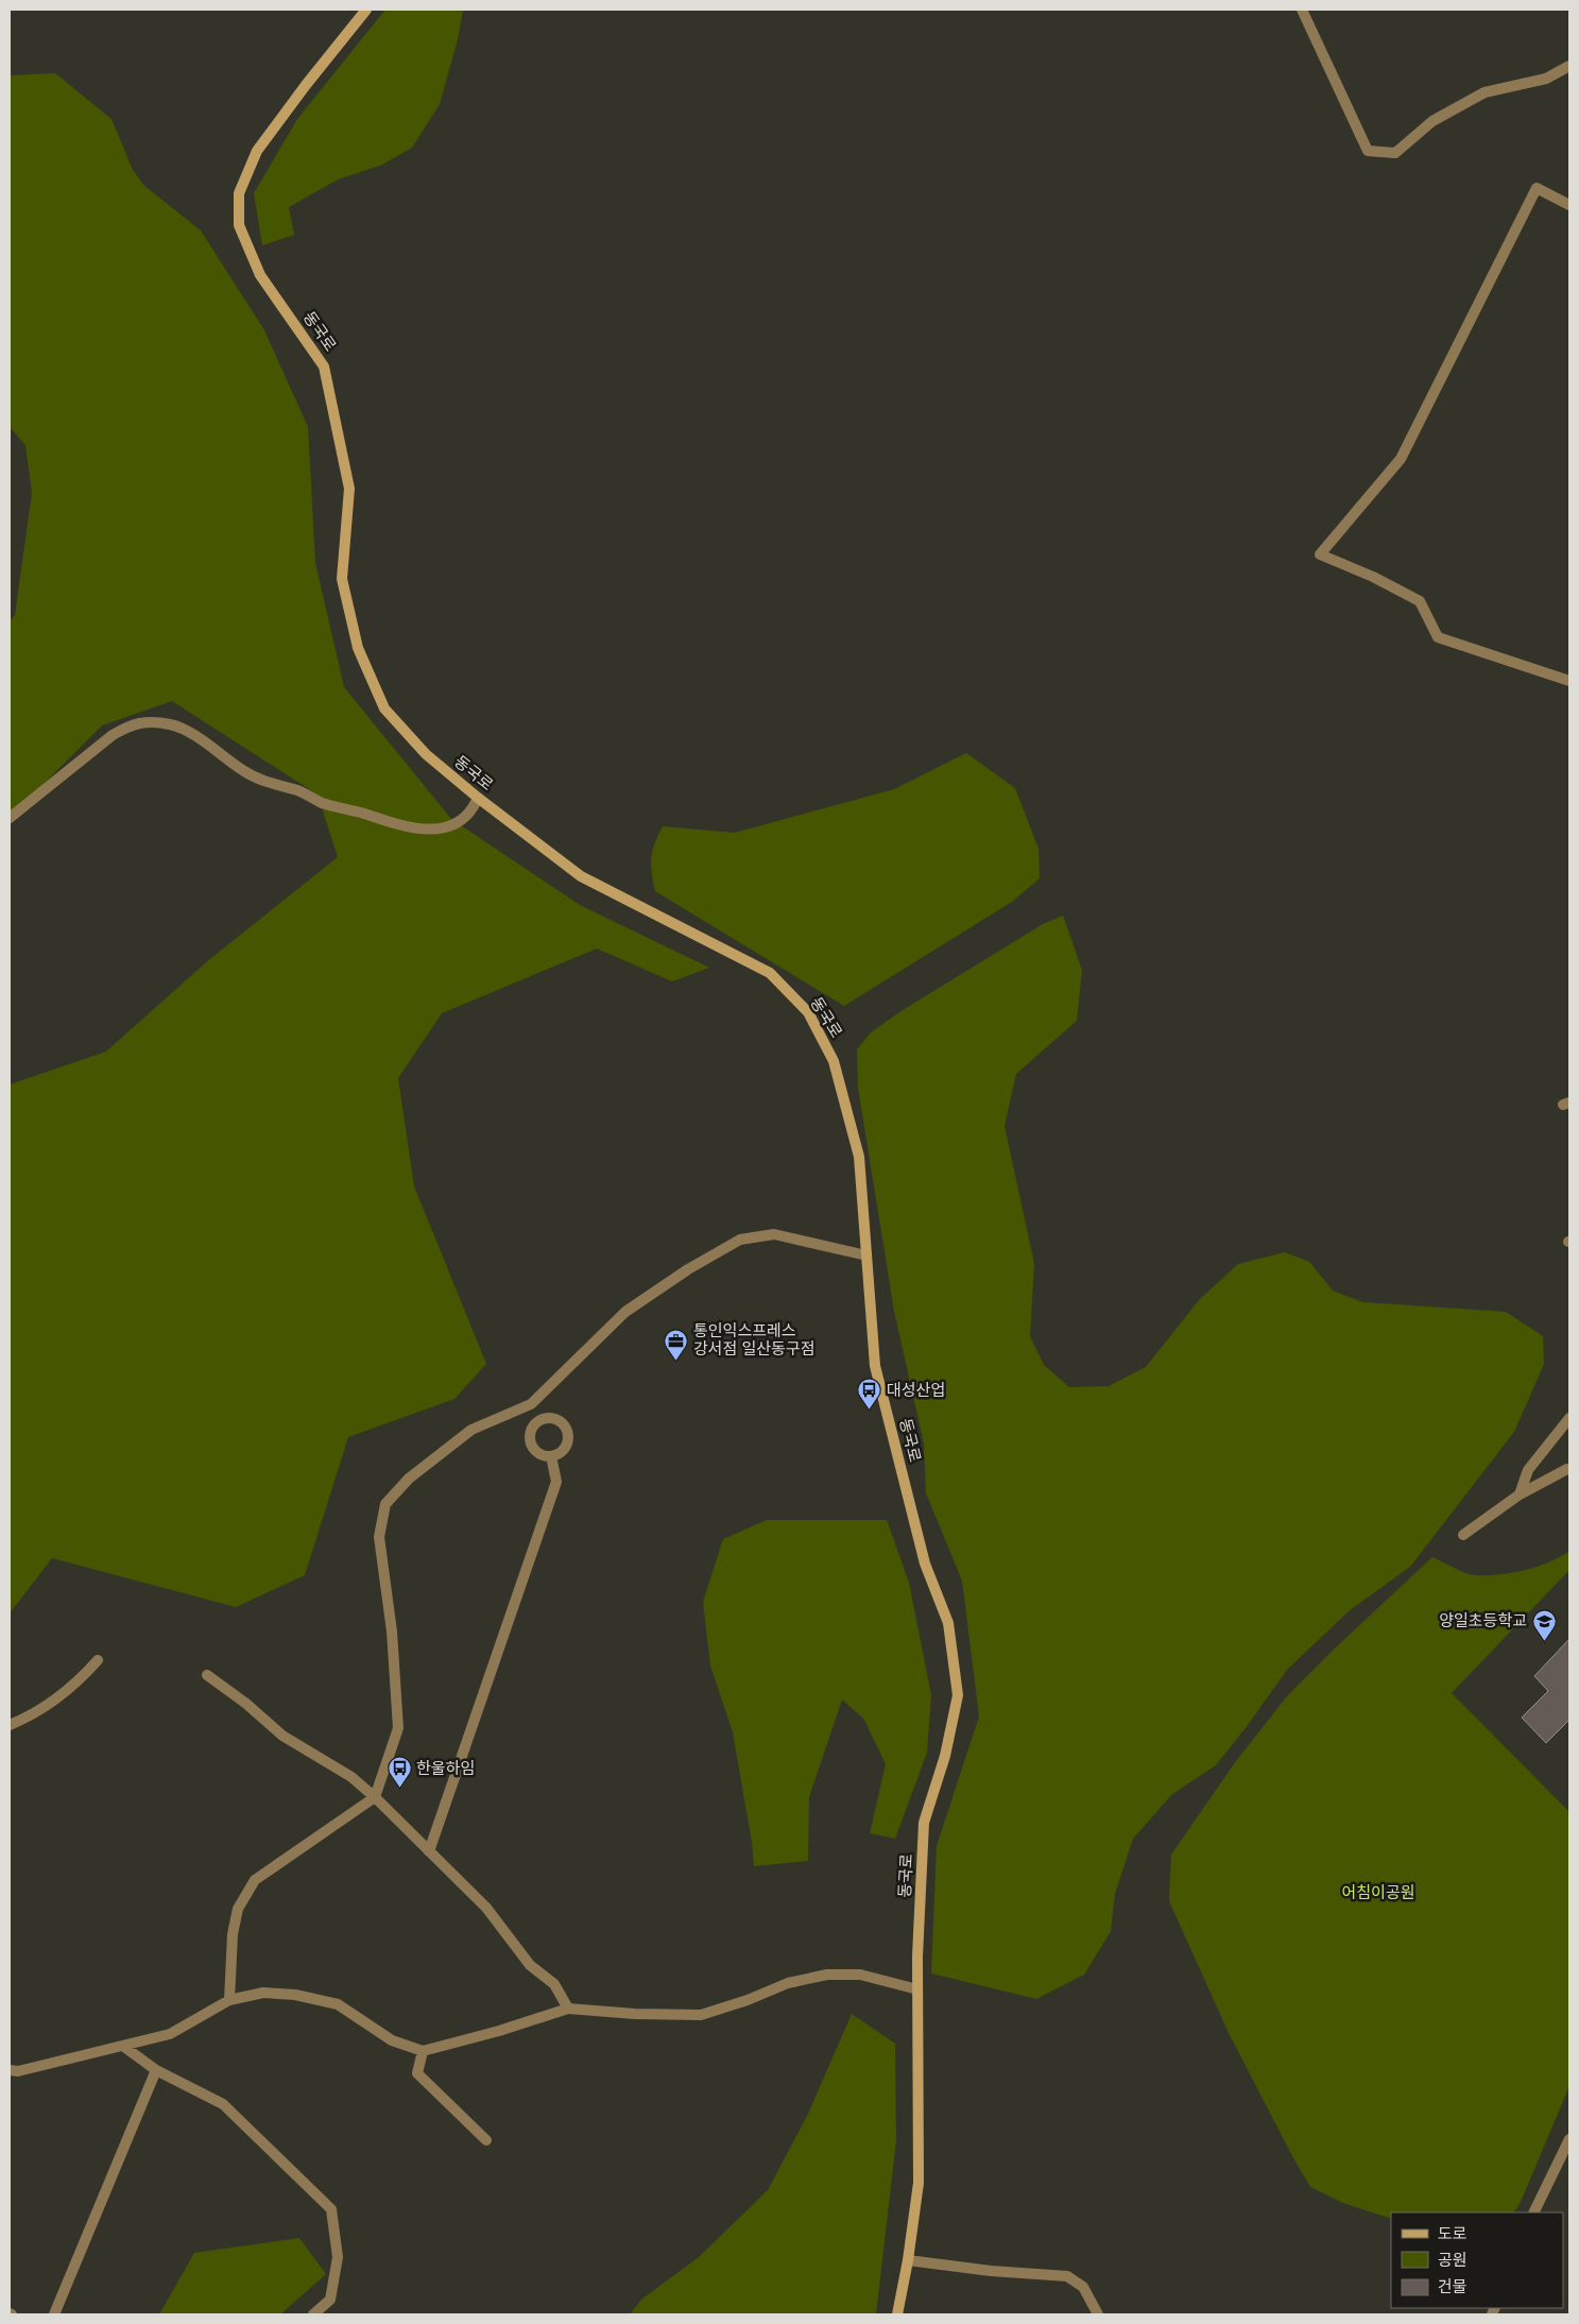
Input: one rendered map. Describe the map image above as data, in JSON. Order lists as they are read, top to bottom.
{
  "streets": {
    "street": ["동국로"]
  },
  "parks": ["어침이공원"],
  "places": {
    "office": ["통인익스프레스 강서점 일산동구점"],
    "bus stop": ["대성산업", "한울하임"],
    "school or university": ["양일초등학교"]
  },
  "legend": ["도로", "공원", "건물"]
}
